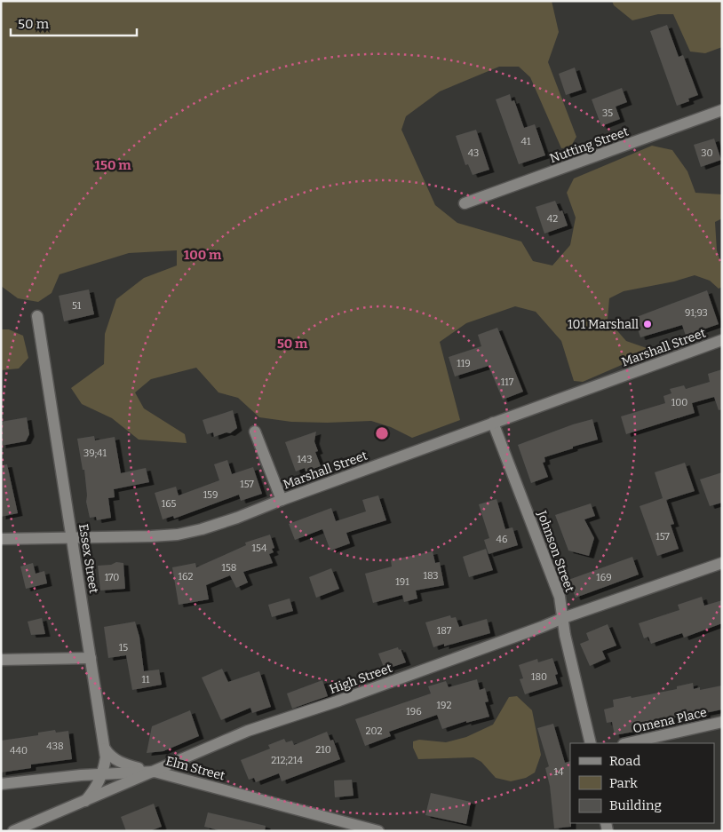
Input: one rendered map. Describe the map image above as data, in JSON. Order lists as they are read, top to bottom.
{
  "streets": {
    "street": [
      "Nutting Street",
      "Marshall Street",
      "Johnson Street",
      "Essex Street",
      "High Street",
      "Omena Place",
      "Elm Street"
    ]
  },
  "crossings": [
    ["Marshall Street", "Johnson Street"],
    ["Marshall Street", "Essex Street"],
    ["Johnson Street", "High Street"],
    ["Essex Street", "Elm Street"],
    ["High Street", "Elm Street"]
  ],
  "places": ["101 Marshall"],
  "house_numbers": [
    "35",
    "41",
    "43",
    "30",
    "42",
    "51",
    "91;93",
    "119",
    "117",
    "100",
    "39;41",
    "143",
    "157",
    "159",
    "165",
    "157",
    "46",
    "154",
    "158",
    "183",
    "162",
    "170",
    "169",
    "191",
    "187",
    "15",
    "180",
    "11",
    "192",
    "196",
    "202",
    "438",
    "210",
    "440",
    "212;214",
    "14"
  ],
  "legend": ["Road", "Park", "Building"],
  "scale_bar": "50 m",
  "rings": ["150 m", "100 m", "50 m"]
}
